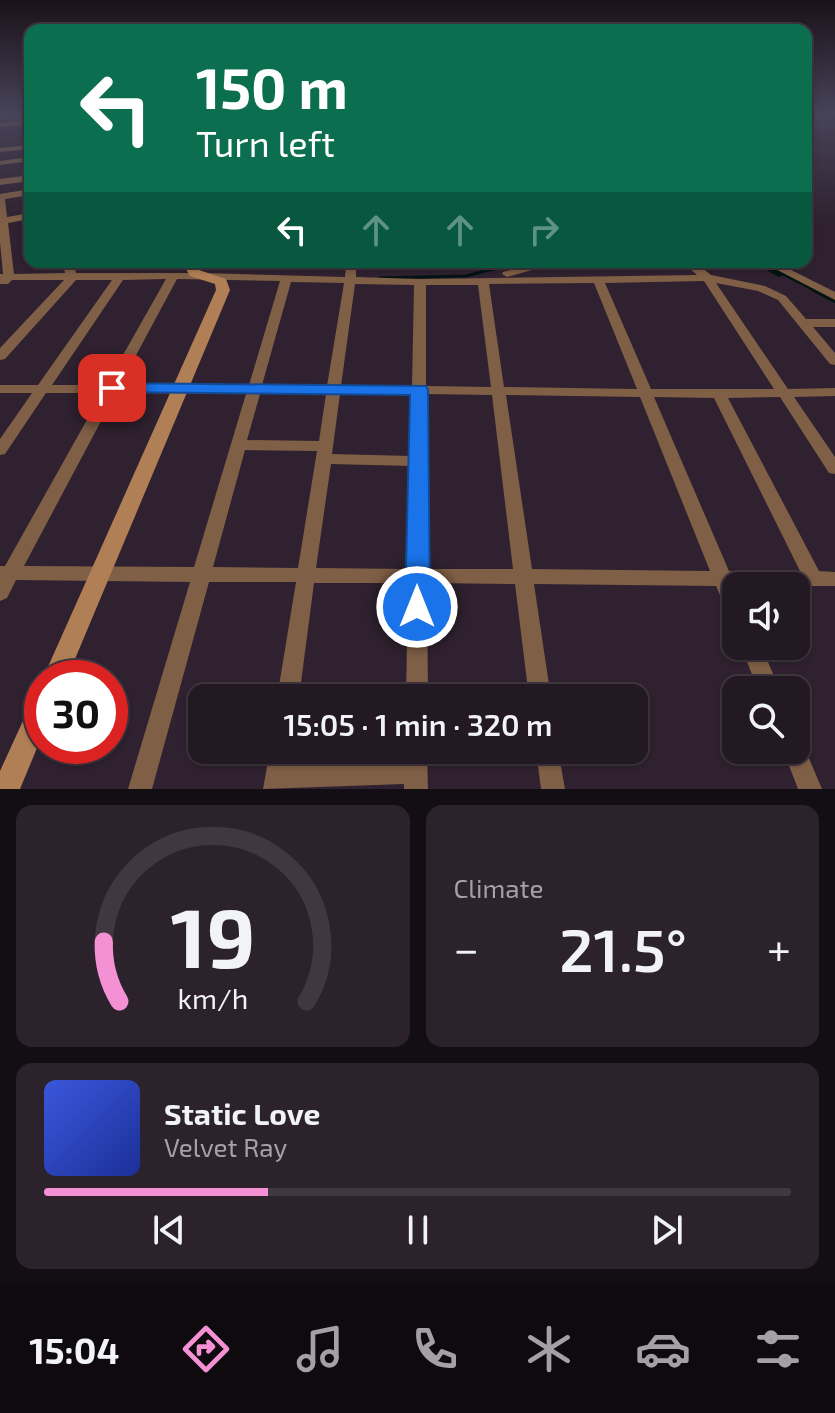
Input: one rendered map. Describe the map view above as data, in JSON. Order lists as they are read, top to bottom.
{
  "page": {
    "turn": ["150 m", "Turn left"],
    "limit": "30",
    "trip": "15:05 · 1 min · 320 m",
    "tile": "Climate",
    "heat": ["−", "21.5°", "+"],
    "song": ["Static Love", "Velvet Ray"],
    "tabs": "15:04",
    "gauge": ["19", "km/h"]
  }
}
